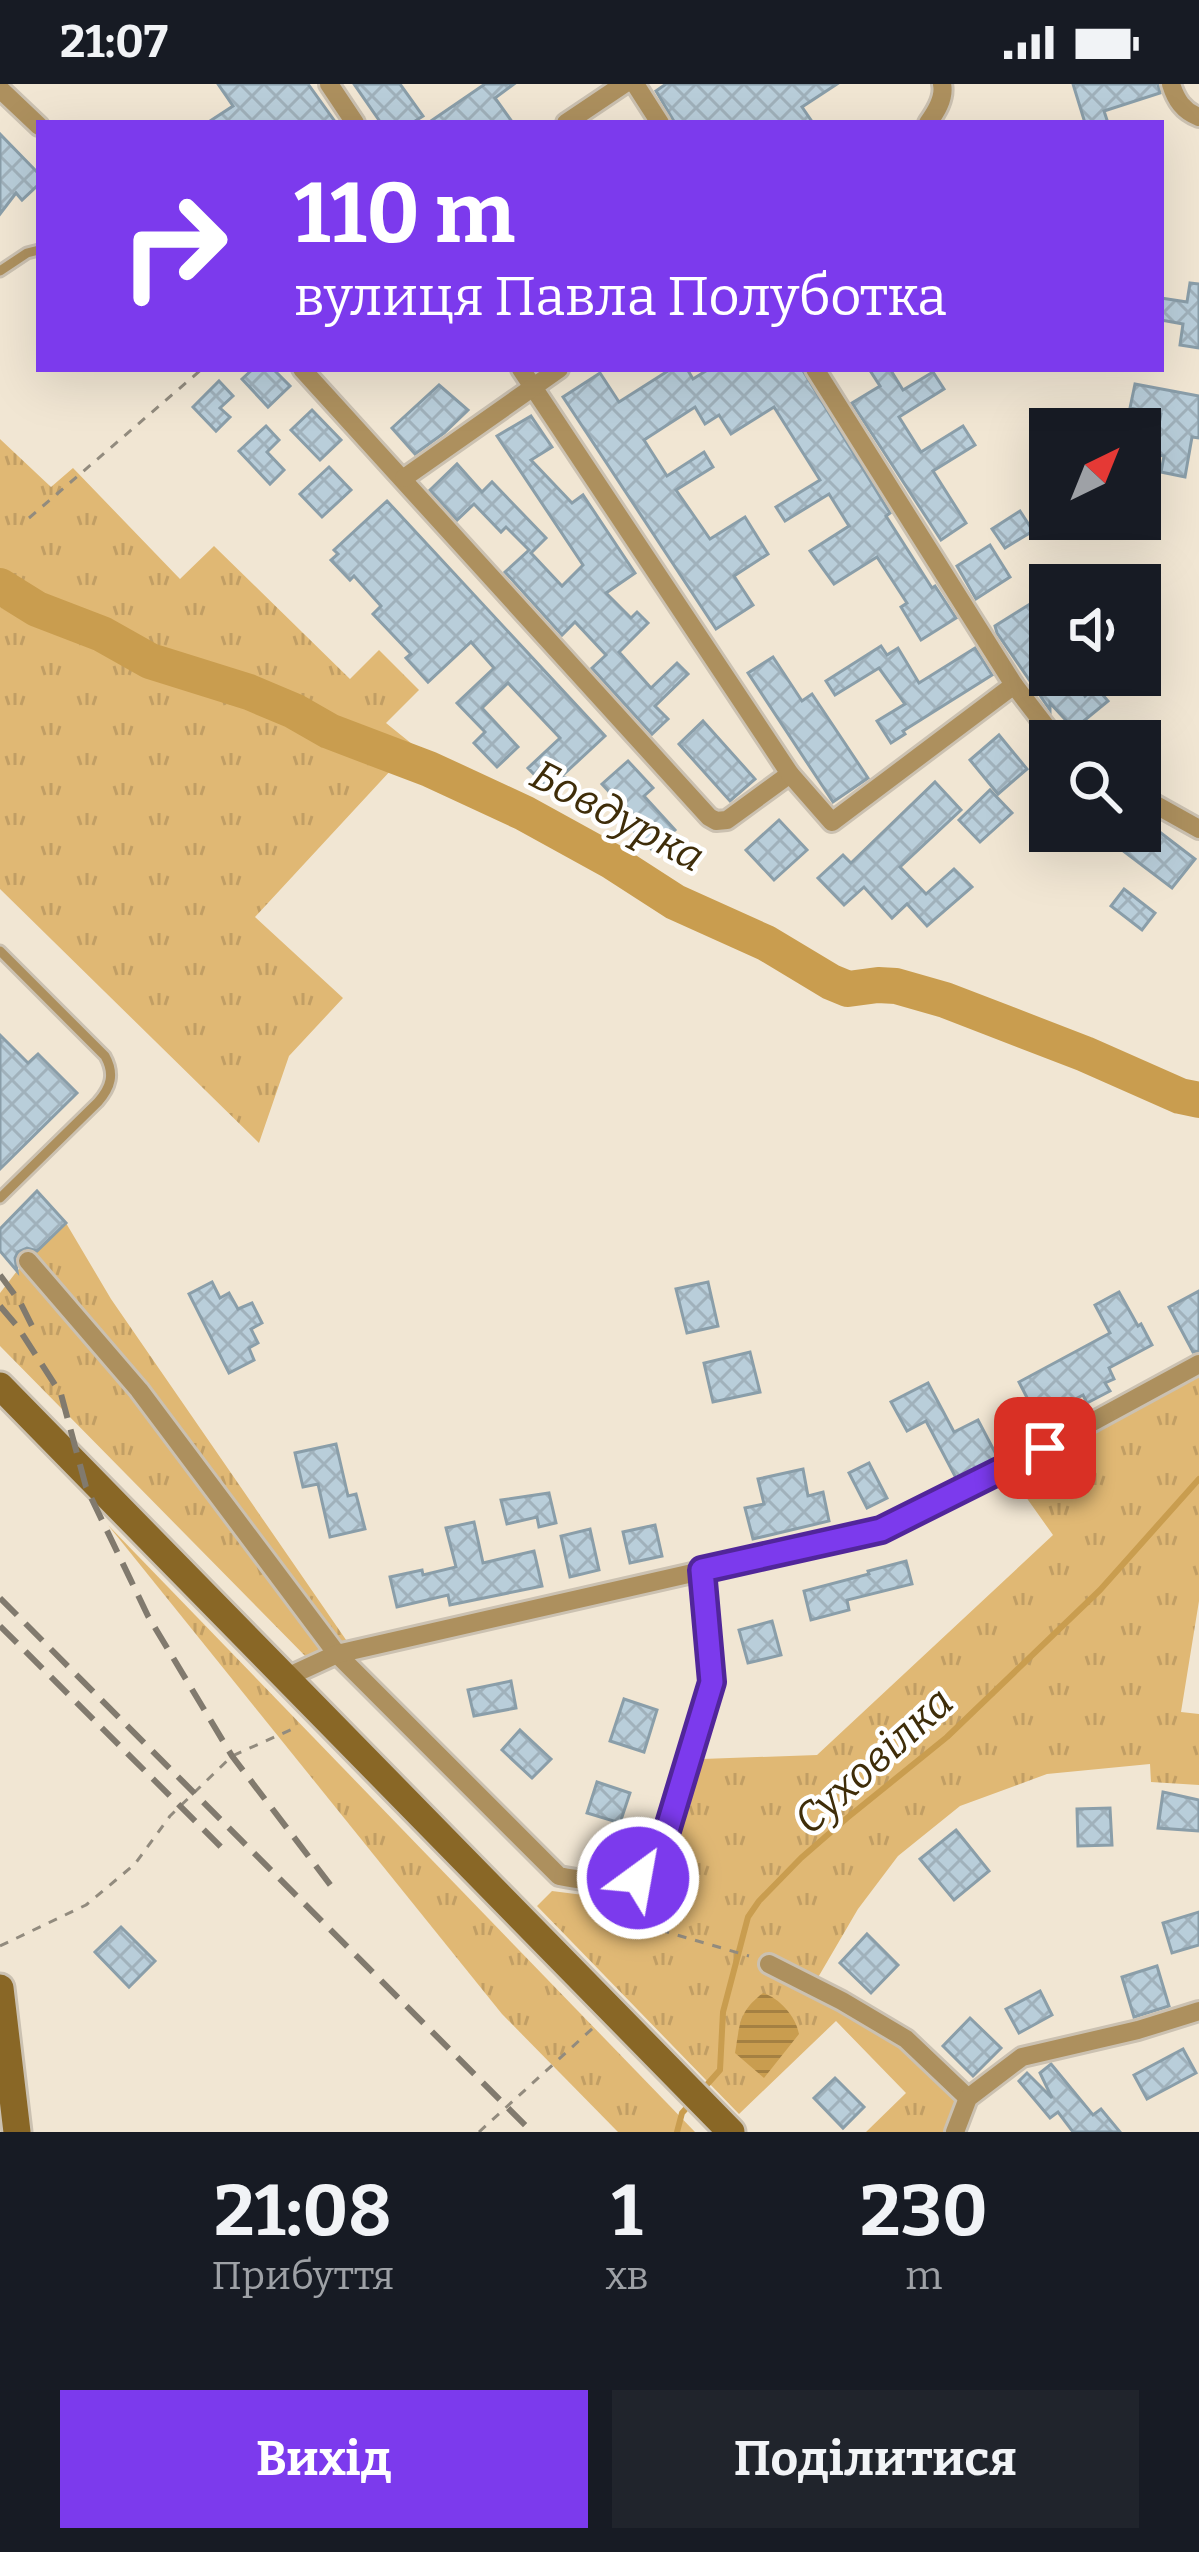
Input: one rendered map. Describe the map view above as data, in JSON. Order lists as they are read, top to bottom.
{
  "water": ["Бовдурка", "Суховілка"],
  "north": "top right",
  "page": {
    "status": "21:07",
    "turn": ["110 m", "вулиця Павла Полуботка"],
    "eta": [
      "21:08",
      "Прибуття",
      "1",
      "хв",
      "230",
      "m"
    ],
    "buttons": ["Вихід", "Поділитися"]
  }
}
